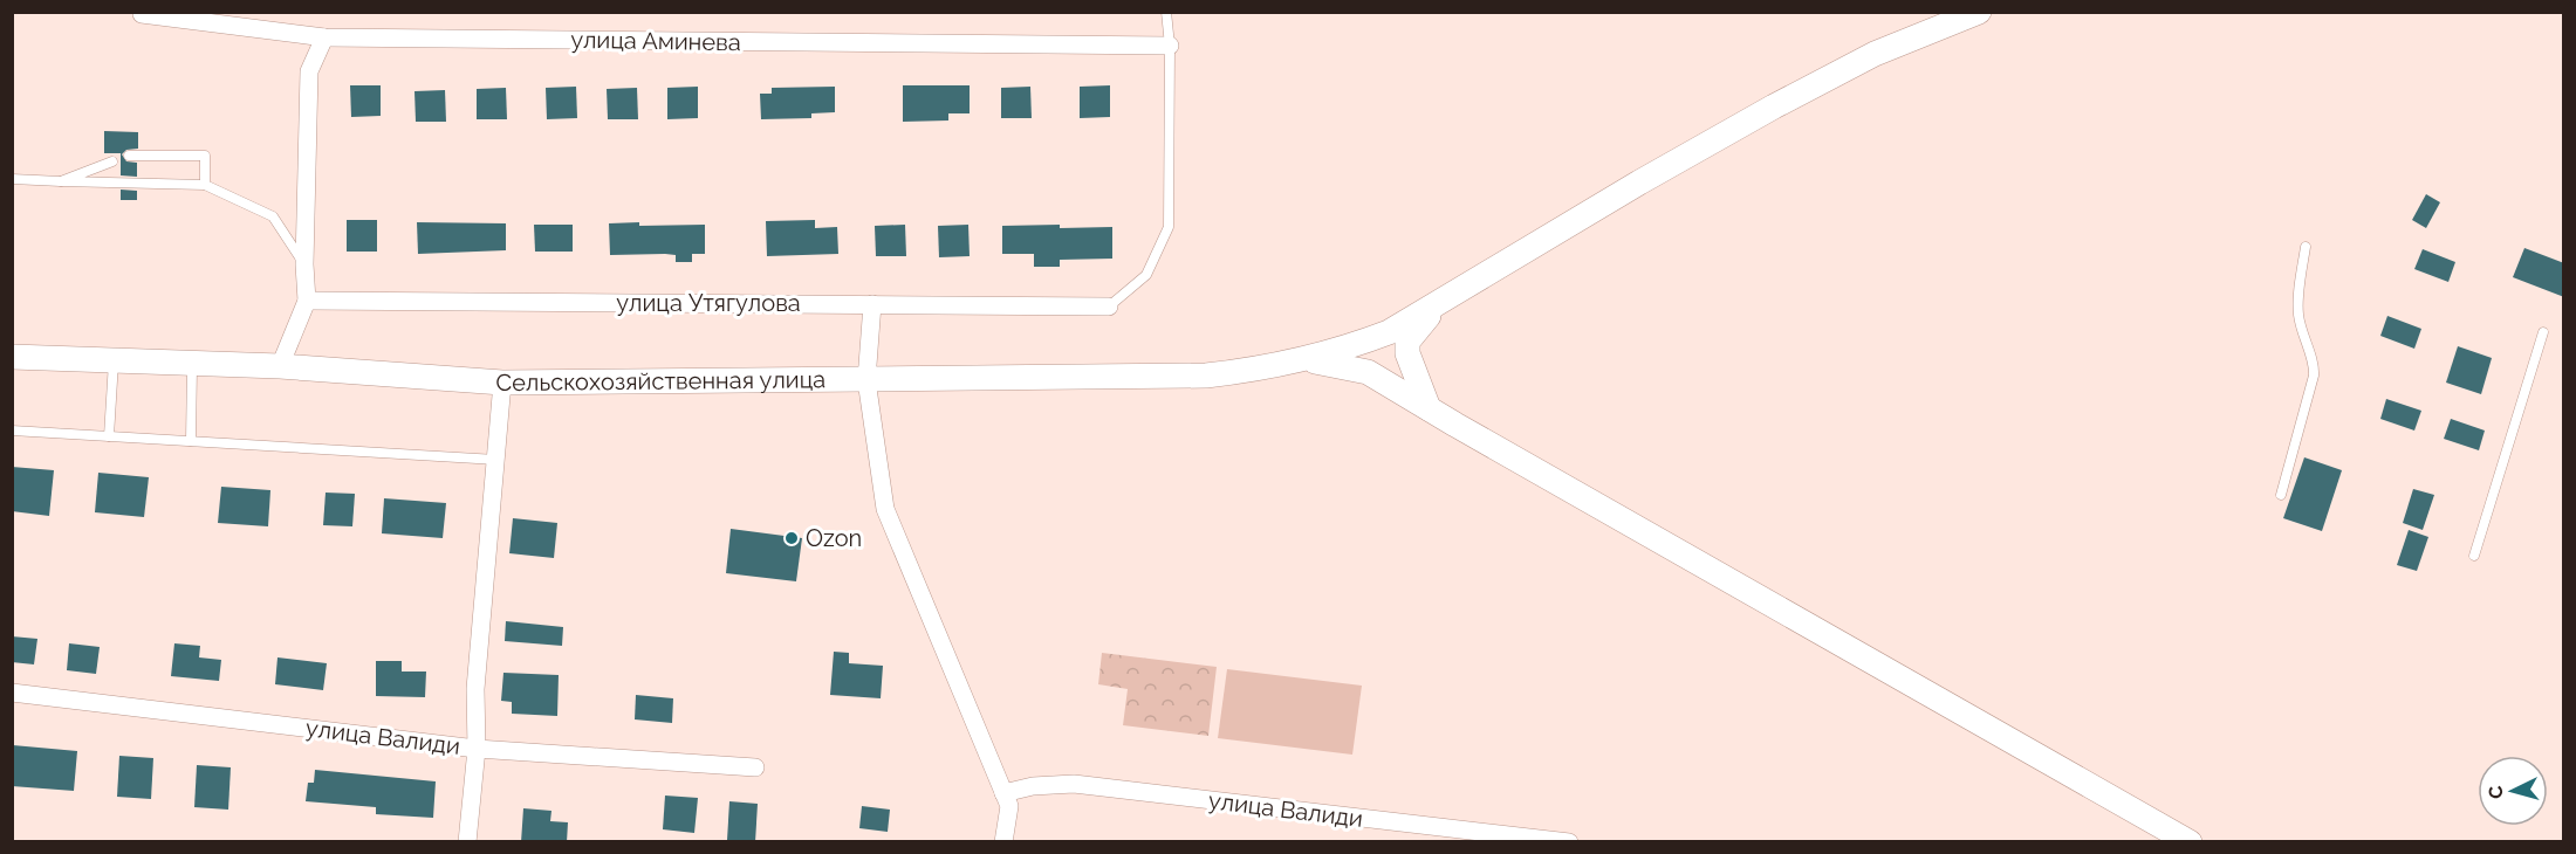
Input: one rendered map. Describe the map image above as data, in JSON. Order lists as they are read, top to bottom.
{
  "streets": {
    "main road": ["Сельскохозяйственная улица"],
    "street": ["улица Аминева", "улица Утягулова", "улица Валиди"]
  },
  "places": ["Ozon"],
  "north": "left"
}
